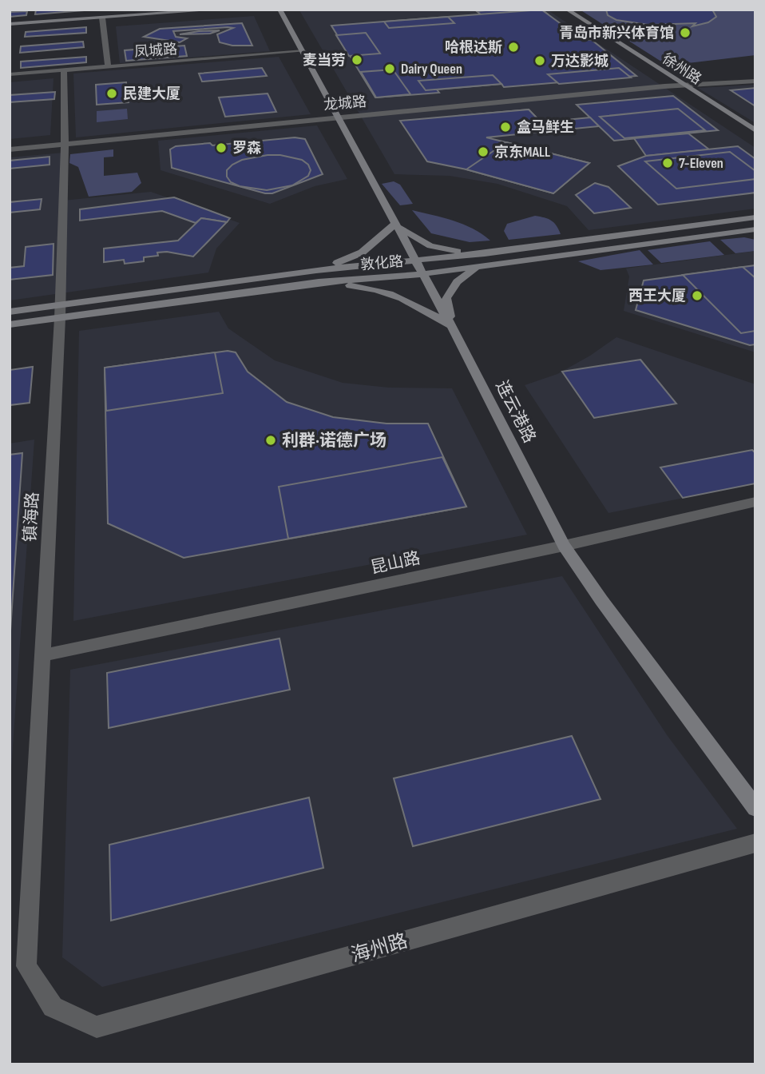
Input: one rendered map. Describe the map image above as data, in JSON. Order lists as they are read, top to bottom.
{
  "streets": {
    "main road": ["徐州路", "敦化路", "连云港路"],
    "street": [
      "凤城路",
      "龙城路",
      "镇海路",
      "昆山路",
      "海州路"
    ]
  },
  "crossings": [
    ["凤城路", "连云港路"],
    ["凤城路", "镇海路"],
    ["徐州路", "龙城路"],
    ["龙城路", "连云港路"],
    ["龙城路", "镇海路"],
    ["敦化路", "连云港路"],
    ["敦化路", "镇海路"],
    ["连云港路", "昆山路"],
    ["镇海路", "昆山路"],
    ["镇海路", "海州路"]
  ],
  "places": [
    "青岛市新兴体育馆",
    "哈根达斯",
    "麦当劳",
    "万达影城",
    "Dairy Queen",
    "民建大厦",
    "盒马鲜生",
    "罗森",
    "京东MALL",
    "7-Eleven",
    "西王大厦",
    "利群·诺德广场"
  ]
}
